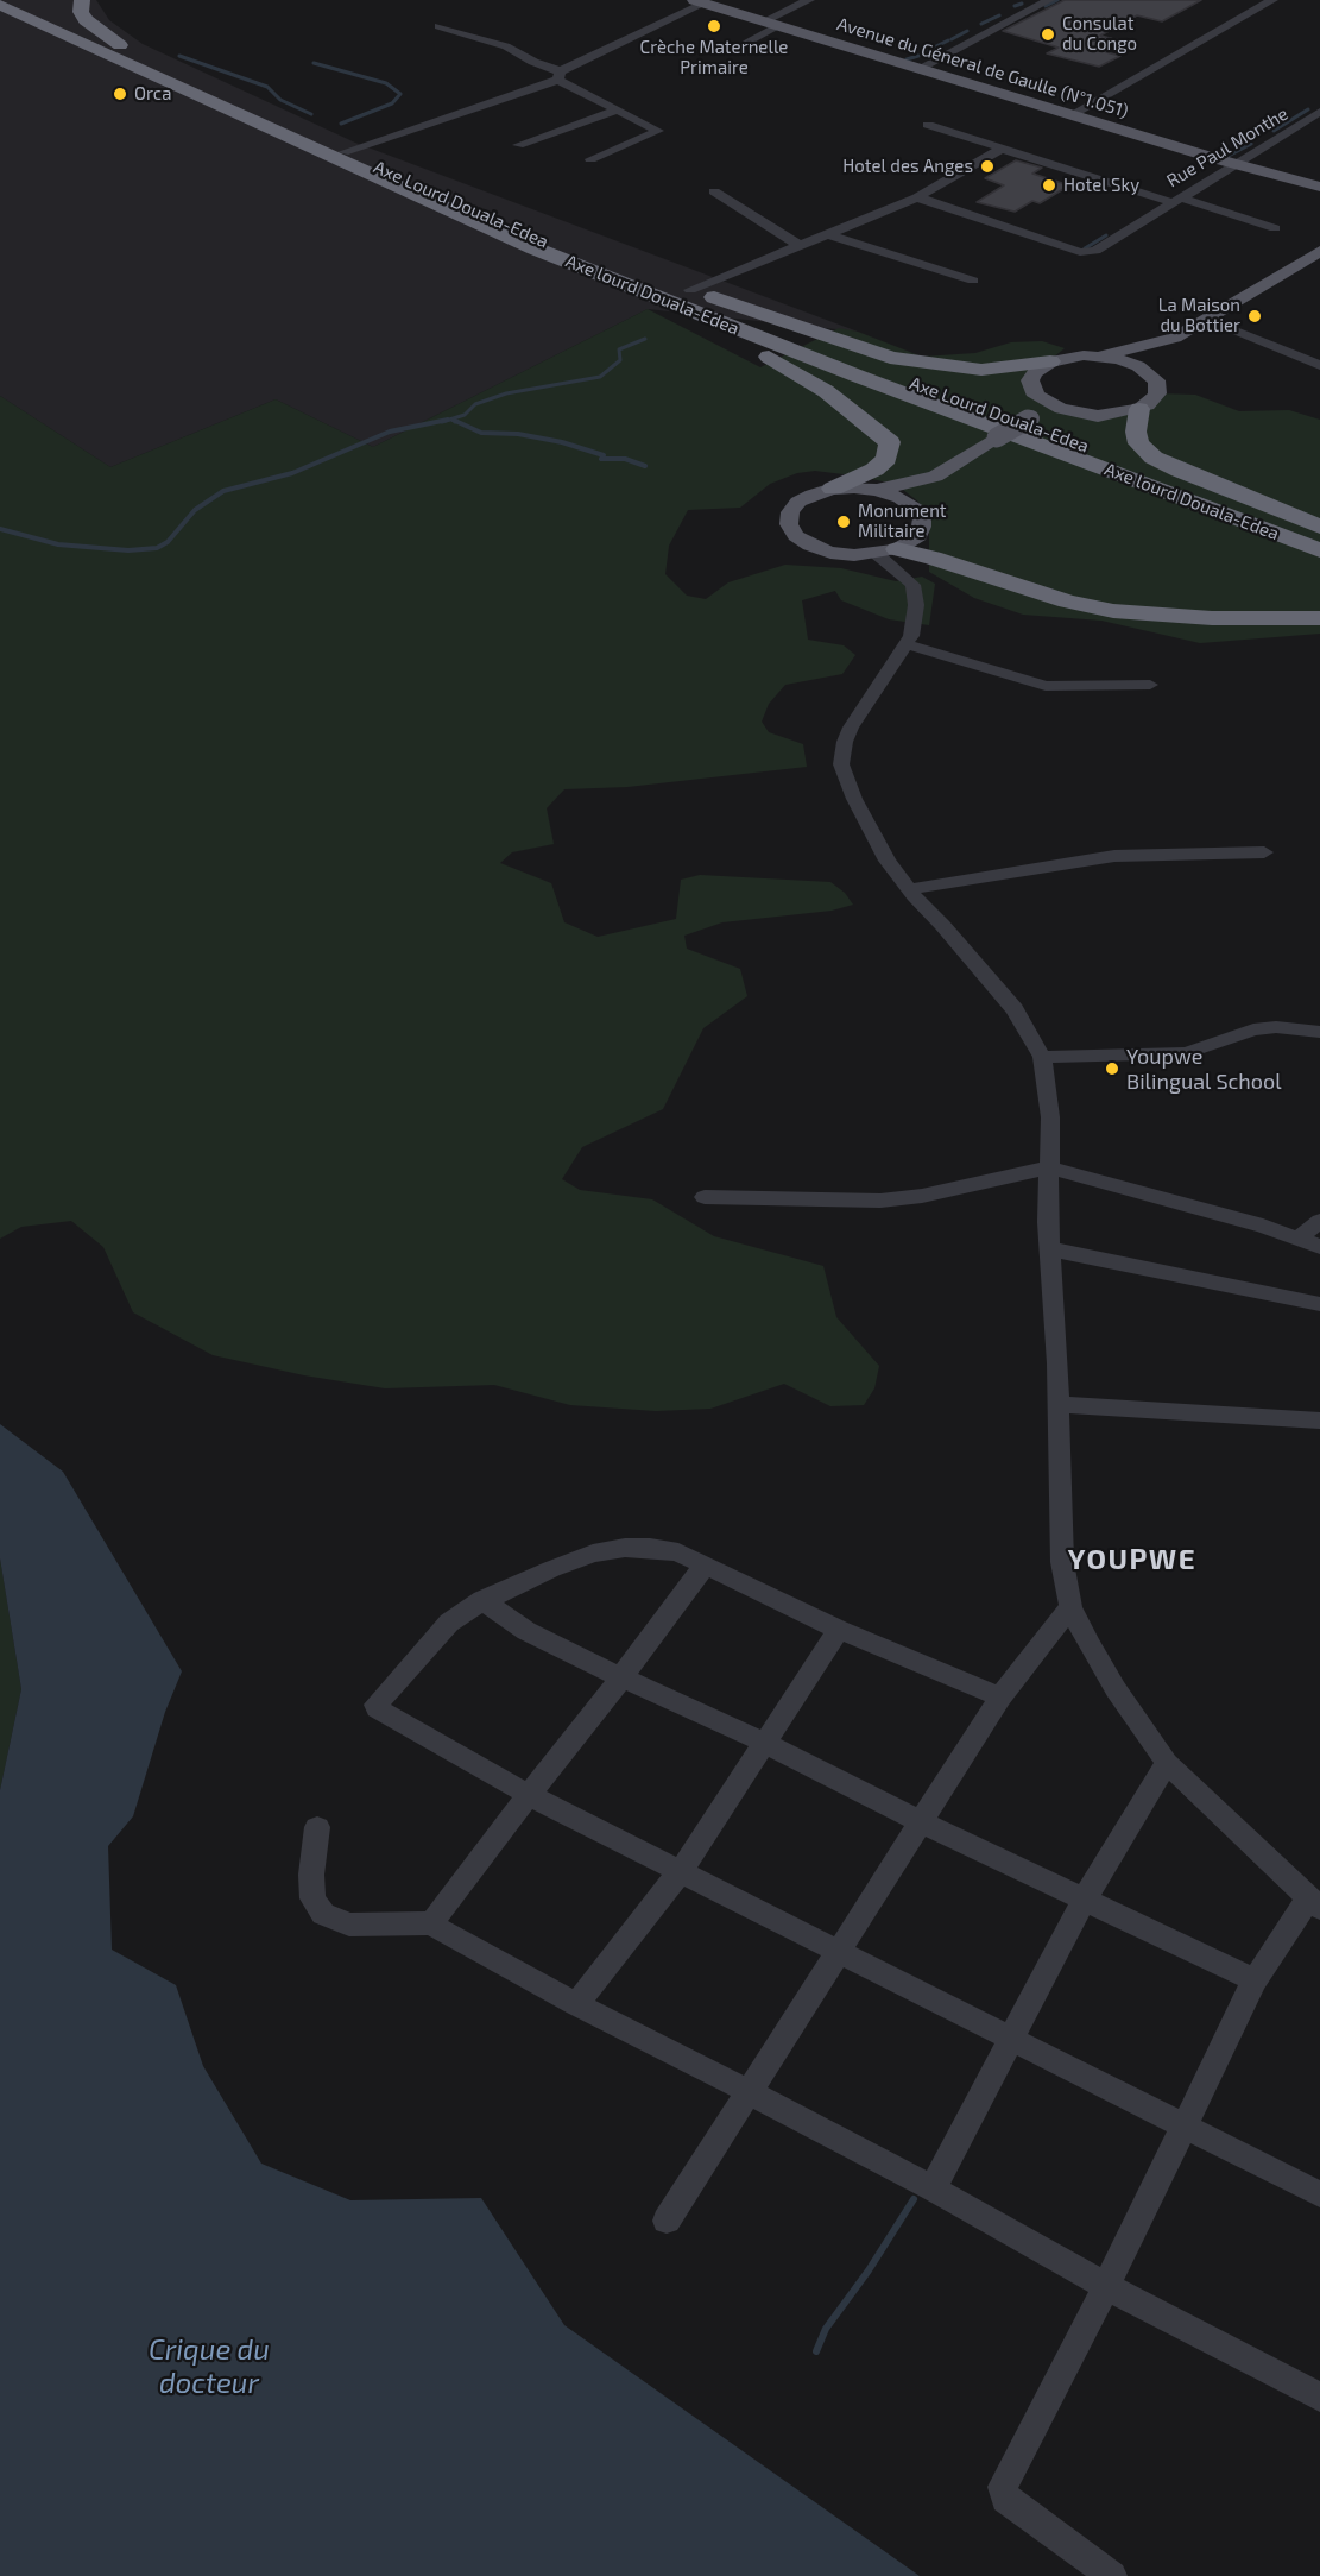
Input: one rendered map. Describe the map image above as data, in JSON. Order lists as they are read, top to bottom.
{
  "streets": {
    "highway": ["Axe Lourd Douala-Edea", "Axe lourd Douala-Edea"],
    "main road": ["Avenue du Géneral de Gaulle (N°1.051)"],
    "street": ["Rue Paul Monthe"]
  },
  "crossings": [
    ["Avenue du Géneral de Gaulle (N°1.051)", "Rue Paul Monthe"],
    ["Axe Lourd Douala-Edea", "Axe lourd Douala-Edea"]
  ],
  "districts": ["YOUPWE"],
  "water": ["Crique du docteur"],
  "places": [
    "Crèche Maternelle Primaire",
    "Consulat du Congo",
    "Orca",
    "Hotel des Anges",
    "Hotel Sky",
    "La Maison du Bottier",
    "Monument Militaire",
    "Youpwe Bilingual School"
  ]
}
